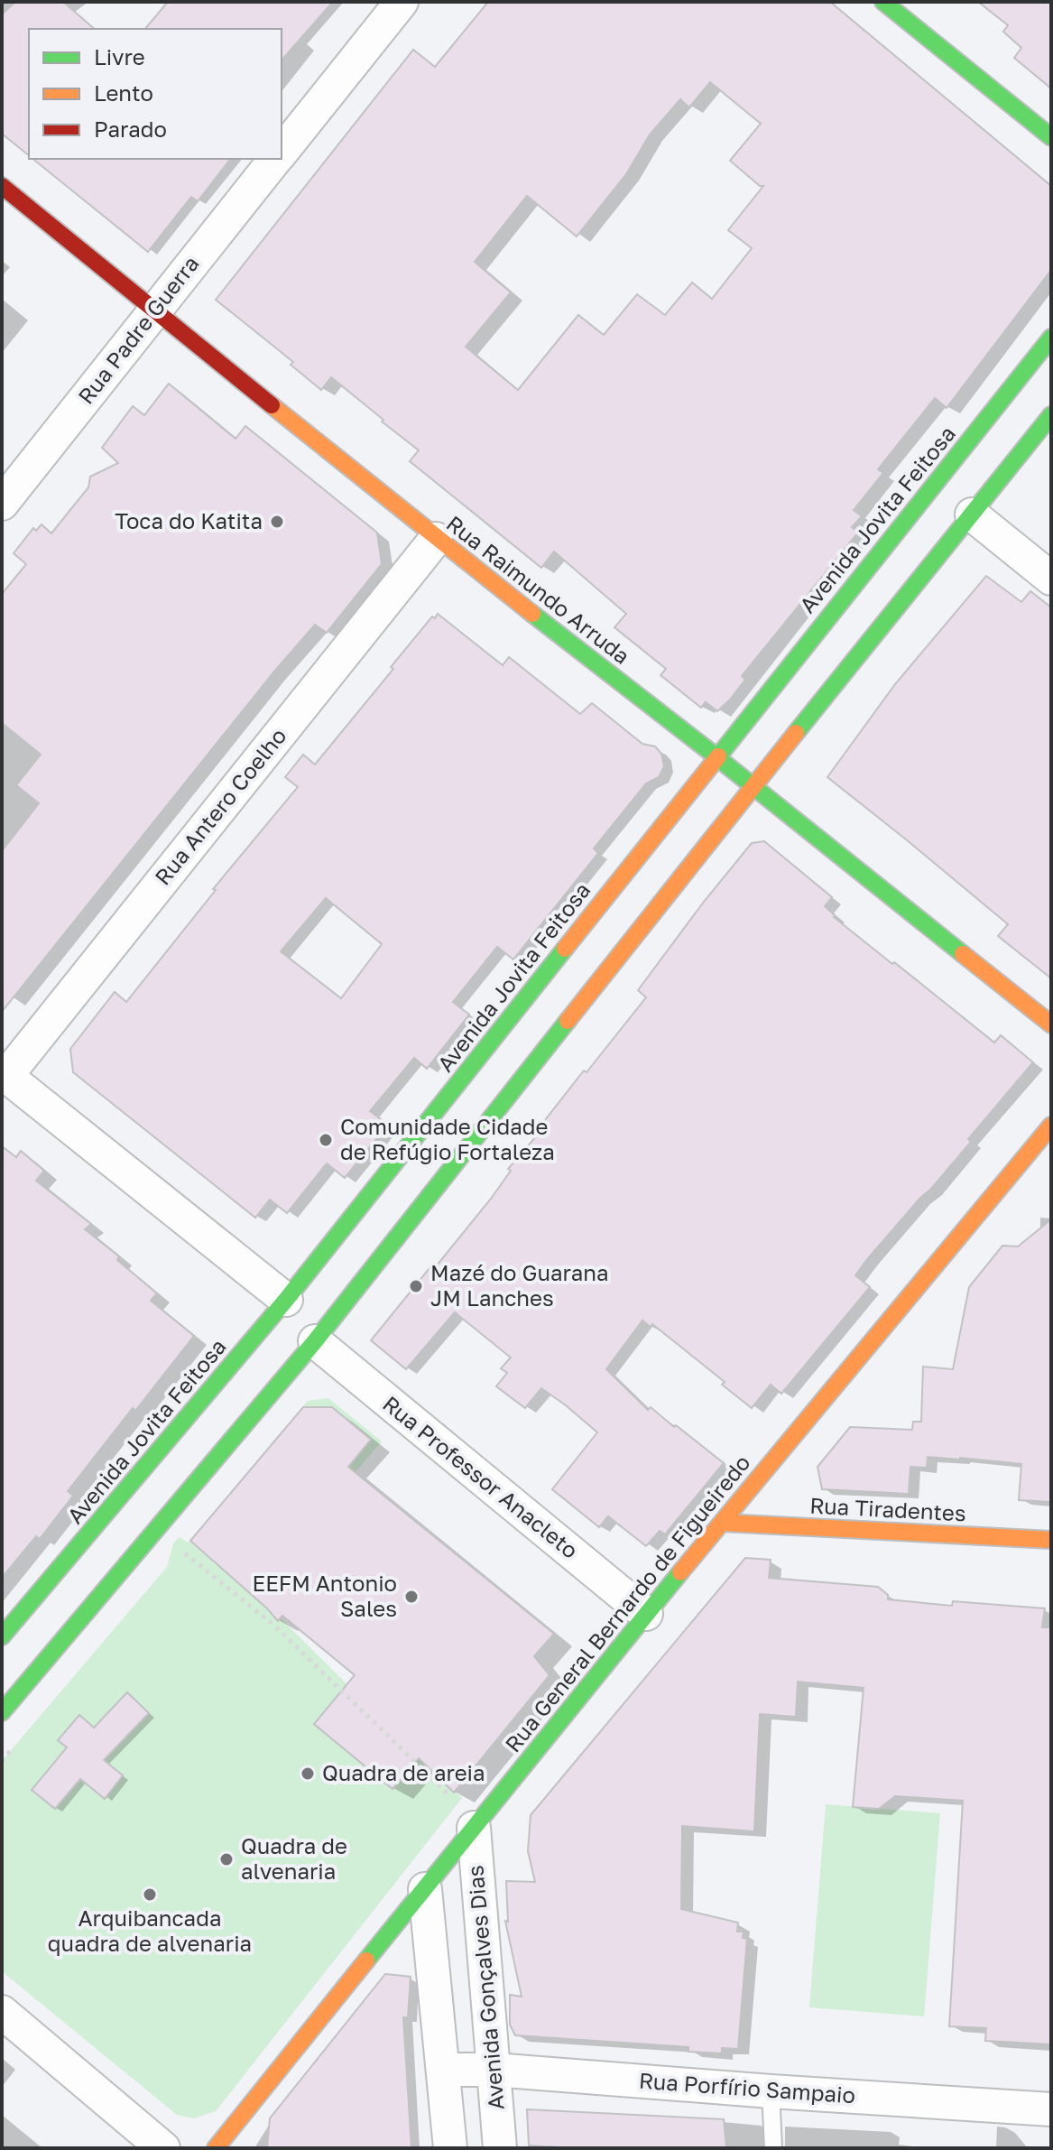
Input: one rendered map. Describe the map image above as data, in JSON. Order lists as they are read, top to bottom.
{
  "streets": {
    "main road": [
      "Avenida Jovita Feitosa",
      "Rua Raimundo Arruda",
      "Rua Tiradentes",
      "Rua General Bernardo de Figueiredo"
    ],
    "street": [
      "Rua Padre Guerra",
      "Rua Antero Coelho",
      "Rua Professor Anacleto",
      "Avenida Gonçalves Dias",
      "Rua Porfírio Sampaio"
    ]
  },
  "crossings": [
    ["Rua Padre Guerra", "Rua Raimundo Arruda"],
    ["Avenida Jovita Feitosa", "Rua Raimundo Arruda"],
    ["Rua Raimundo Arruda", "Rua Antero Coelho"],
    ["Rua Professor Anacleto", "Rua General Bernardo de Figueiredo"],
    ["Rua Tiradentes", "Rua General Bernardo de Figueiredo"],
    ["Rua General Bernardo de Figueiredo", "Avenida Gonçalves Dias"],
    ["Avenida Gonçalves Dias", "Rua Porfírio Sampaio"]
  ],
  "places": [
    "Toca do Katita",
    "Comunidade Cidade de Refúgio Fortaleza",
    "Mazé do Guarana JM Lanches",
    "EEFM Antonio Sales",
    "Quadra de areia",
    "Quadra de alvenaria",
    "Arquibancada quadra de alvenaria"
  ],
  "legend": ["Livre", "Lento", "Parado"]
}
